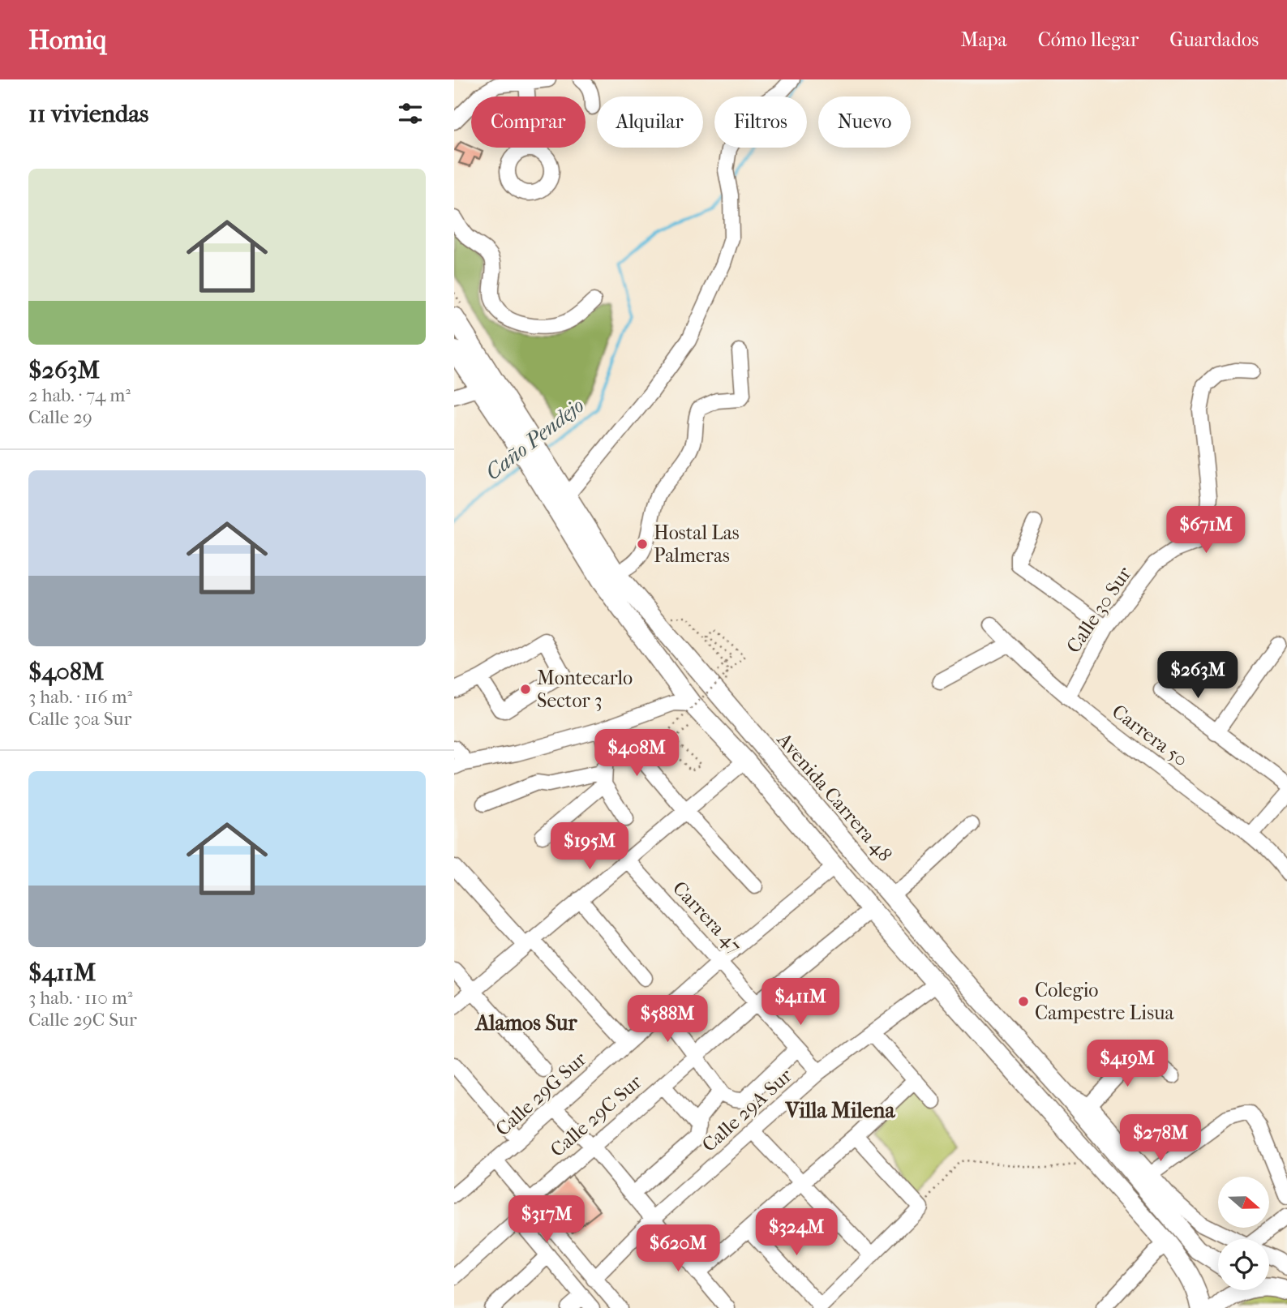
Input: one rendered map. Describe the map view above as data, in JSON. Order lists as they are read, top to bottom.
{
  "streets": {
    "main road": ["Avenida Carrera 48"],
    "street": [
      "Calle 30 Sur",
      "Carrera 50",
      "Carrera 47",
      "Calle 29G Sur",
      "Calle 29A Sur",
      "Calle 29C Sur"
    ]
  },
  "crossings": [
    ["Calle 30 Sur", "Carrera 50"],
    ["Avenida Carrera 48", "Calle 29G Sur"],
    ["Avenida Carrera 48", "Calle 29A Sur"],
    ["Avenida Carrera 48", "Calle 29C Sur"],
    ["Carrera 47", "Calle 29G Sur"],
    ["Carrera 47", "Calle 29A Sur"],
    ["Carrera 47", "Calle 29C Sur"]
  ],
  "districts": ["Alamos Sur", "Villa Milena"],
  "water": ["Caño Pendejo"],
  "places": ["Hostal Las Palmeras", "Montecarlo Sector 3", "Colegio Campestre Lisua"],
  "north": "right",
  "page": {
    "header": "Homiq",
    "nav": ["Mapa", "Cómo llegar", "Guardados"],
    "heading": "11 viviendas",
    "chip": [
      "Comprar",
      "Alquilar",
      "Filtros",
      "Nuevo"
    ],
    "list": [
      {
        "name": "$263M",
        "note": "2 hab. · 74 m² · Calle 29"
      },
      {
        "name": "$408M",
        "note": "3 hab. · 116 m² · Calle 30a Sur"
      },
      {
        "name": "$411M",
        "note": "3 hab. · 110 m² · Calle 29C Sur"
      }
    ],
    "price": [
      "$671M",
      "$263M",
      "$408M",
      "$195M",
      "$411M",
      "$588M",
      "$419M",
      "$278M",
      "$317M",
      "$324M",
      "$620M"
    ]
  }
}
